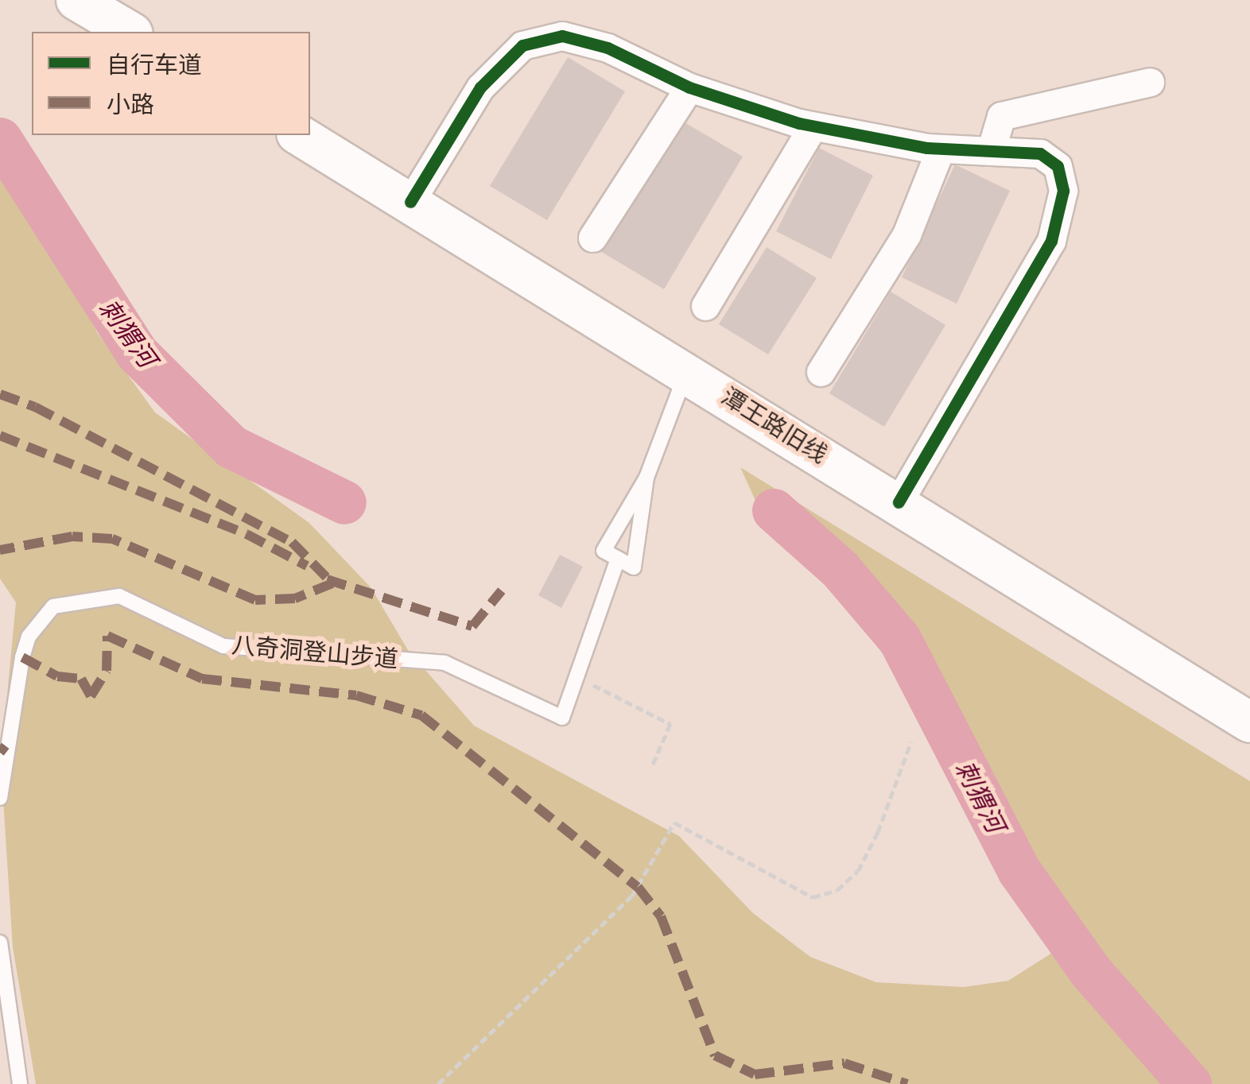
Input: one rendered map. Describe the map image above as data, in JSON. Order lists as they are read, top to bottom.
{
  "streets": {
    "main road": ["潭王路旧线"],
    "lane": ["八奇洞登山步道"]
  },
  "water": ["刺猬河"],
  "legend": ["自行车道", "小路"]
}
